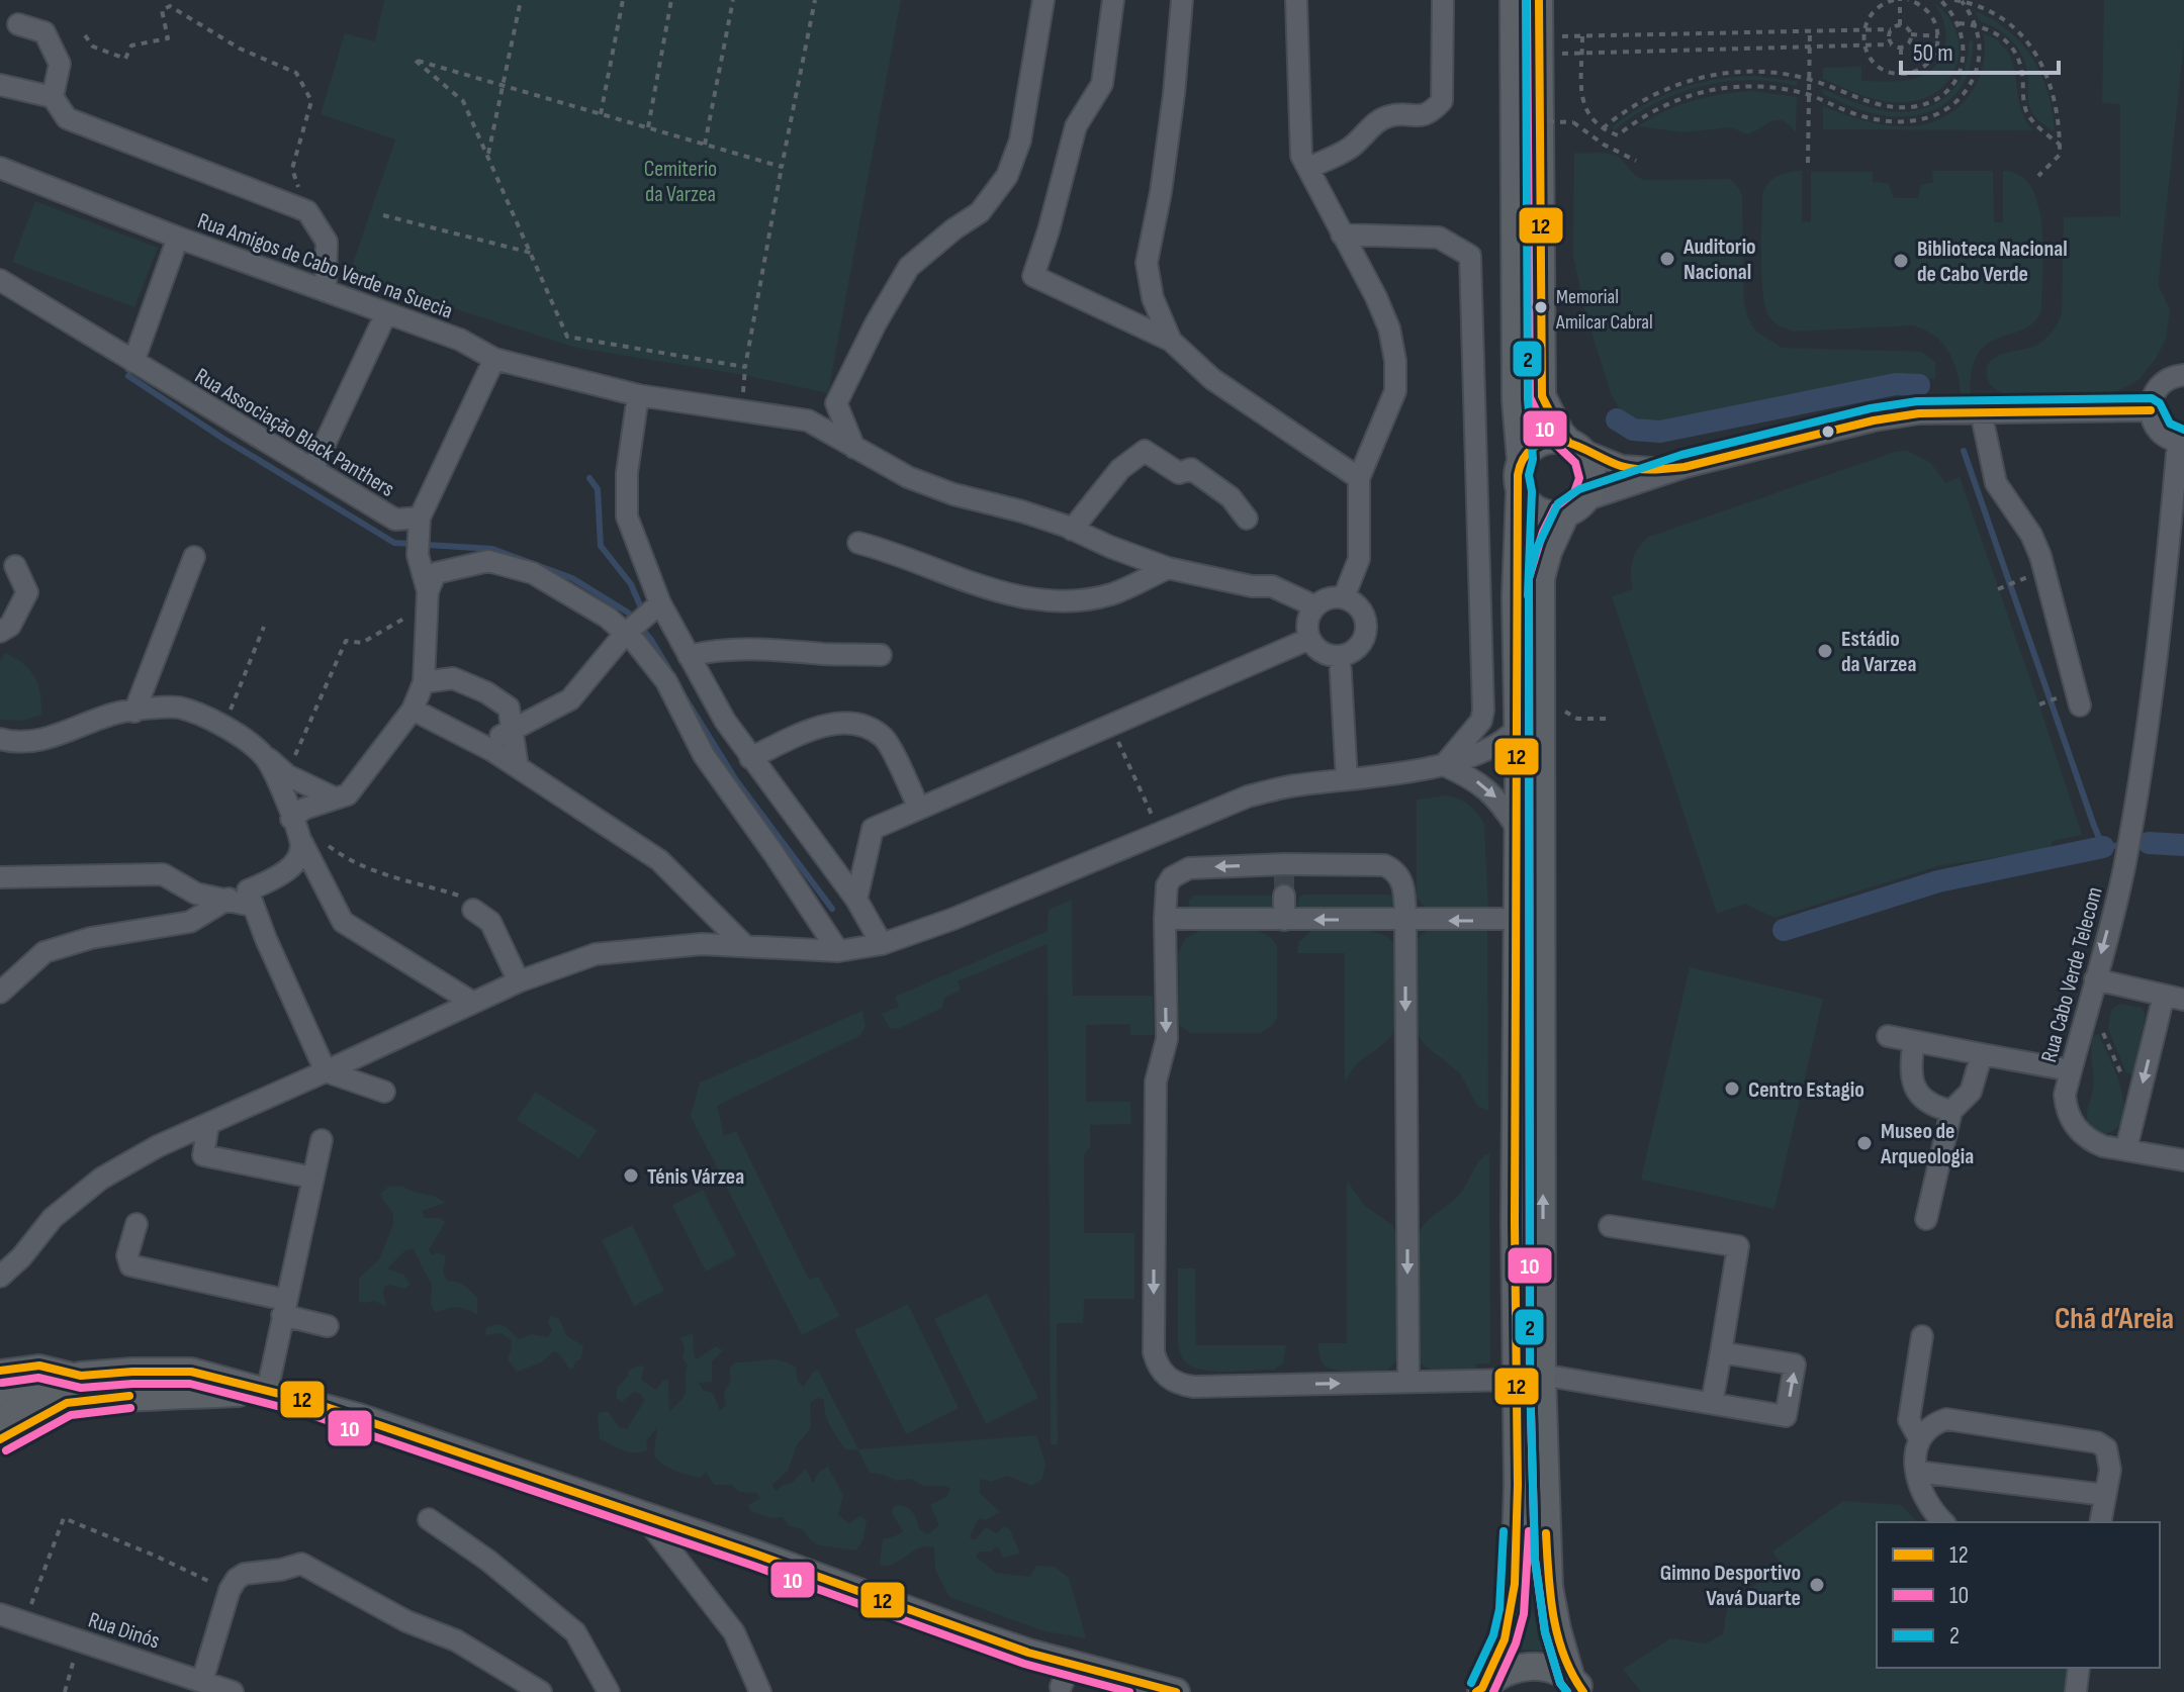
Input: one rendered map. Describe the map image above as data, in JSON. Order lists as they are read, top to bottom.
{
  "streets": {
    "street": [
      "Rua Amigos de Cabo Verde na Suecia",
      "Rua Associação Black Panthers",
      "Rua Cabo Verde Telecom",
      "Rua Dinós"
    ]
  },
  "one_way": ["Rua Cabo Verde Telecom"],
  "districts": ["Chã d’Areia"],
  "parks": ["Cemiterio da Varzea"],
  "places": [
    "Auditorio Nacional",
    "Biblioteca Nacional de Cabo Verde",
    "Memorial Amilcar Cabral",
    "Estádio da Varzea",
    "Centro Estagio",
    "Museo de Arqueologia",
    "Ténis Várzea",
    "Gimno Desportivo Vavá Duarte"
  ],
  "lines": ["transit line 12", "transit line 10", "transit line 2"],
  "legend": ["12", "10", "2"],
  "scale_bar": "50 m"
}
